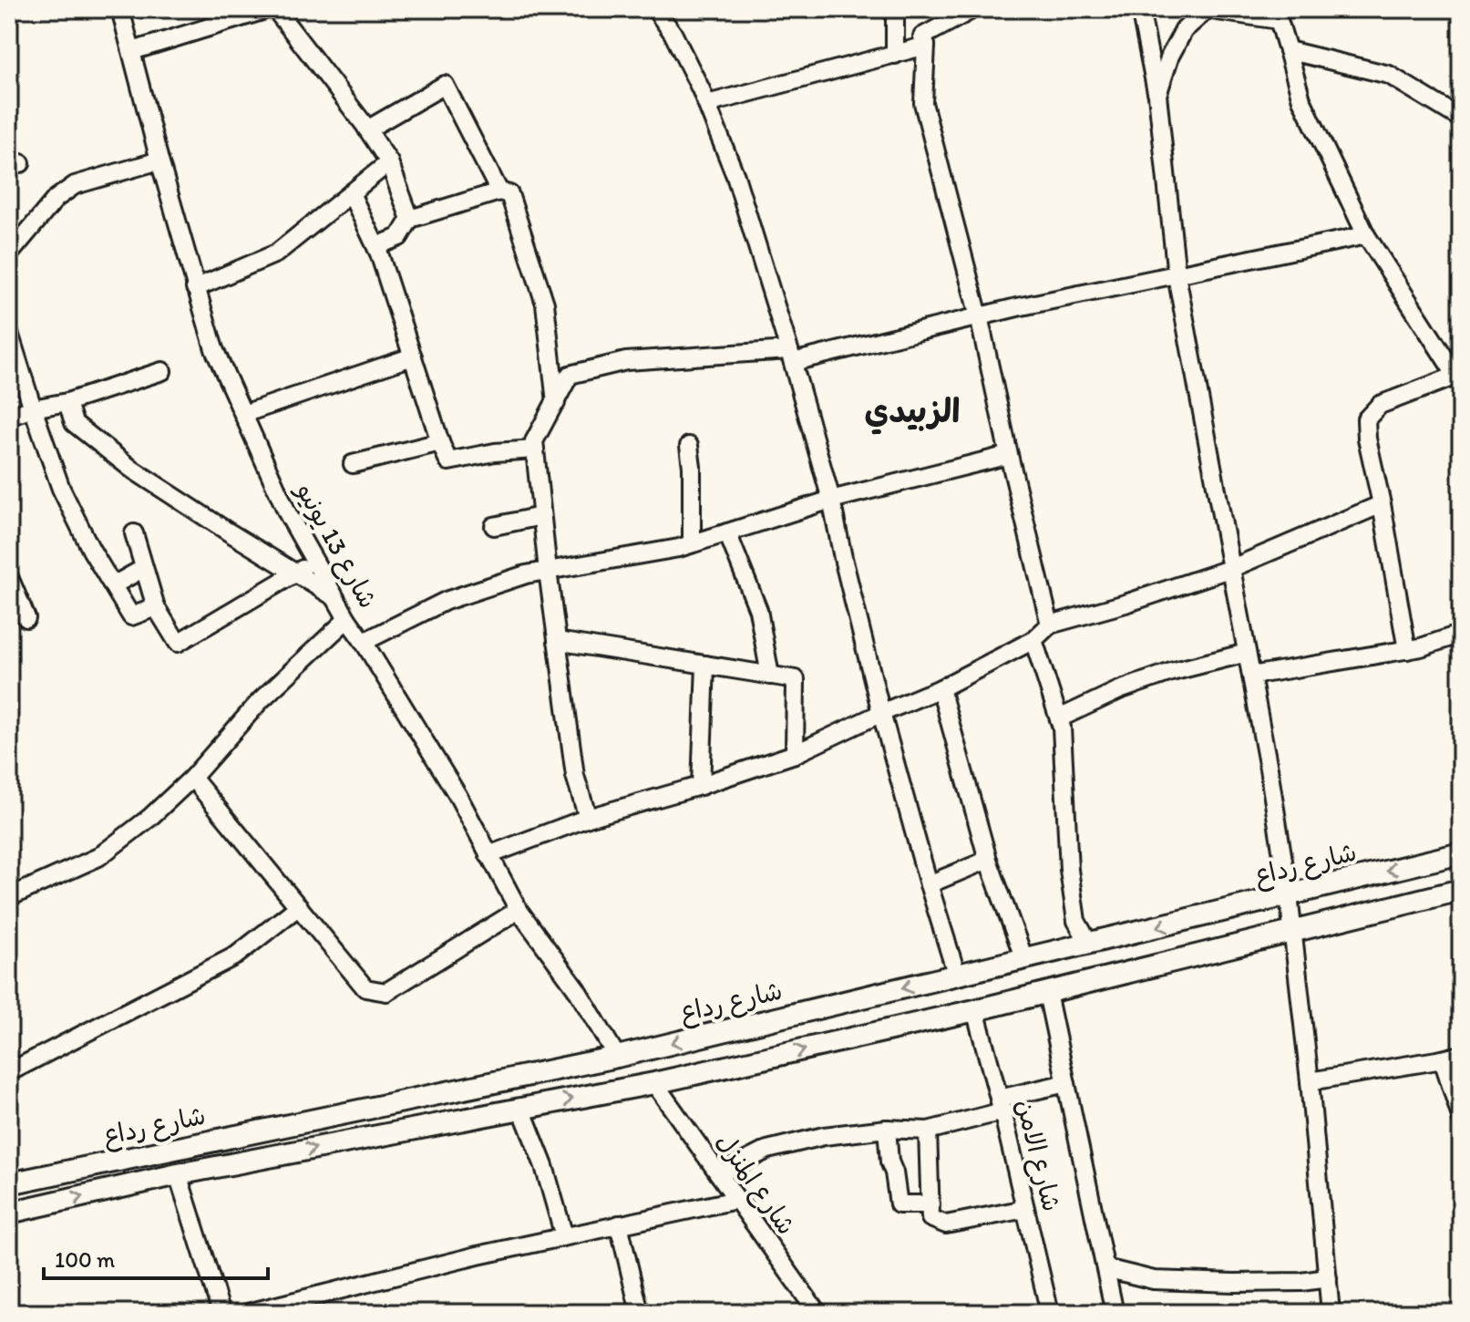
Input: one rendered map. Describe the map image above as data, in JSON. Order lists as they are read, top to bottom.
{
  "streets": {
    "main road": ["شارع رداع"],
    "street": ["شارع 13 يونيو", "شارع الامن", "شارع المنزل"]
  },
  "crossings": [
    ["شارع 13 يونيو", "شارع رداع"],
    ["شارع رداع", "شارع الامن"],
    ["شارع رداع", "شارع المنزل"]
  ],
  "districts": ["الزبيدي"],
  "scale_bar": "100 m"
}
